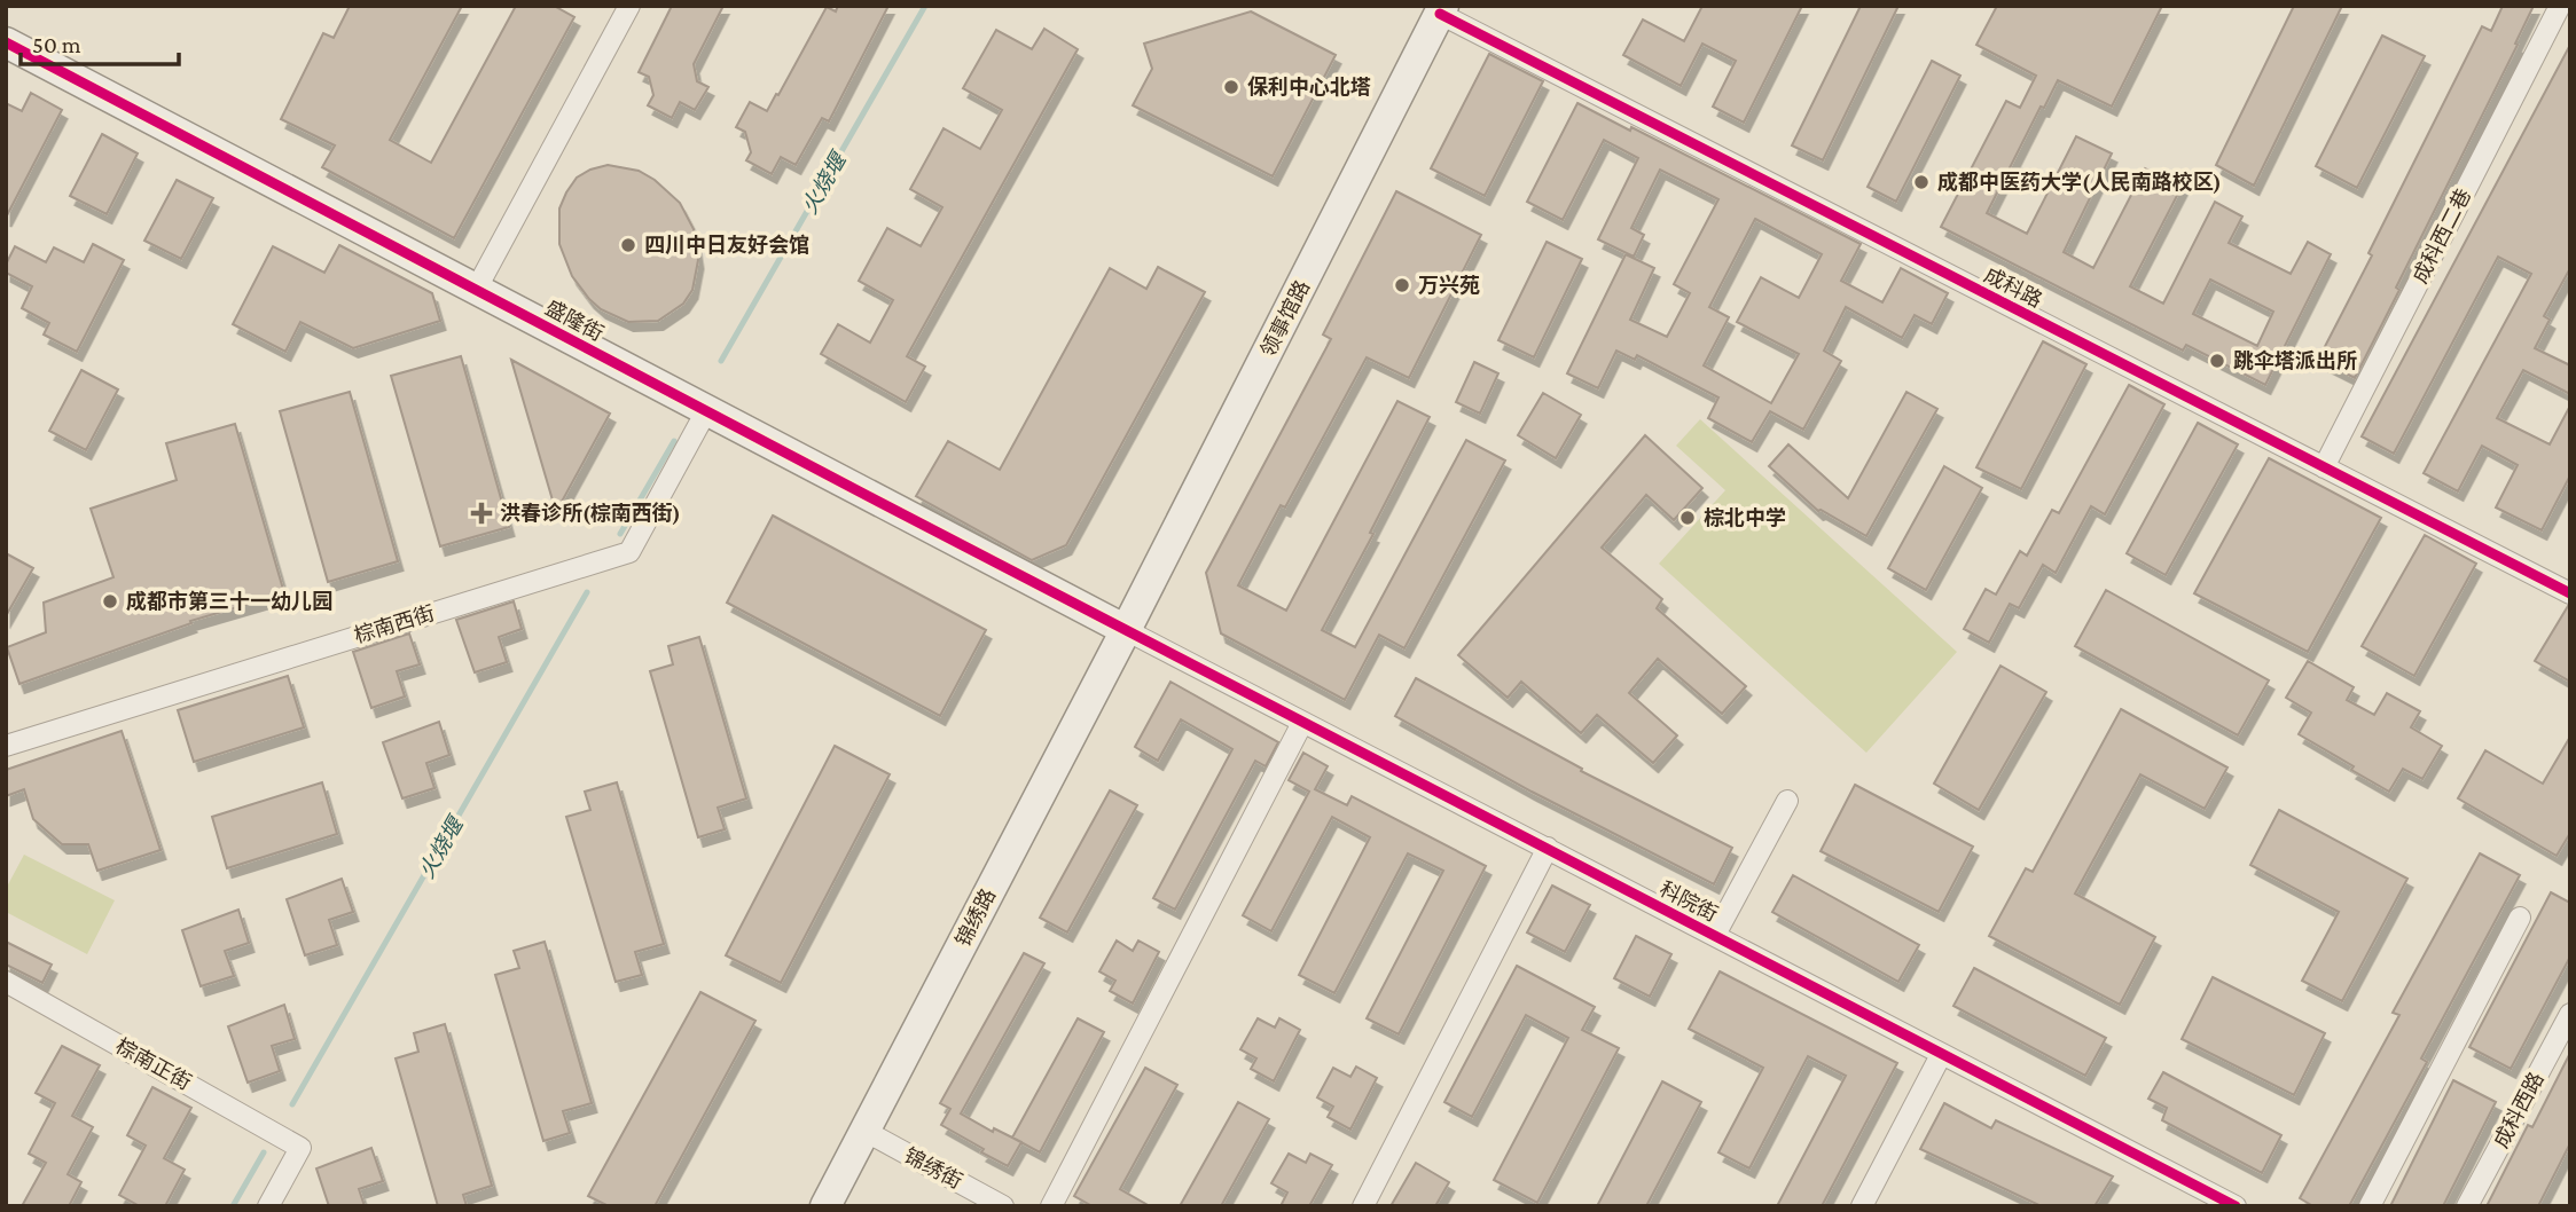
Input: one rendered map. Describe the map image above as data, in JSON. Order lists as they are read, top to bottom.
{
  "streets": {
    "main road": ["领事馆路", "盛隆街", "锦绣路"],
    "street": [
      "成科西二巷",
      "成科路",
      "棕南西街",
      "科院街",
      "棕南正街",
      "成科西路",
      "锦绣街"
    ]
  },
  "crossings": [
    ["成科西二巷", "成科路"],
    ["成科路", "领事馆路"],
    ["领事馆路", "盛隆街"],
    ["领事馆路", "科院街"],
    ["领事馆路", "锦绣路"],
    ["盛隆街", "棕南西街"],
    ["盛隆街", "科院街"],
    ["盛隆街", "锦绣路"],
    ["科院街", "锦绣路"],
    ["锦绣路", "锦绣街"]
  ],
  "water": ["火烧堰"],
  "places": {
    "other": [
      "保利中心北塔",
      "成都中医药大学(人民南路校区)",
      "四川中日友好会馆",
      "万兴苑",
      "跳伞塔派出所",
      "棕北中学",
      "成都市第三十一幼儿园"
    ],
    "health": ["洪春诊所(棕南西街)"]
  },
  "scale_bar": "50 m"
}
